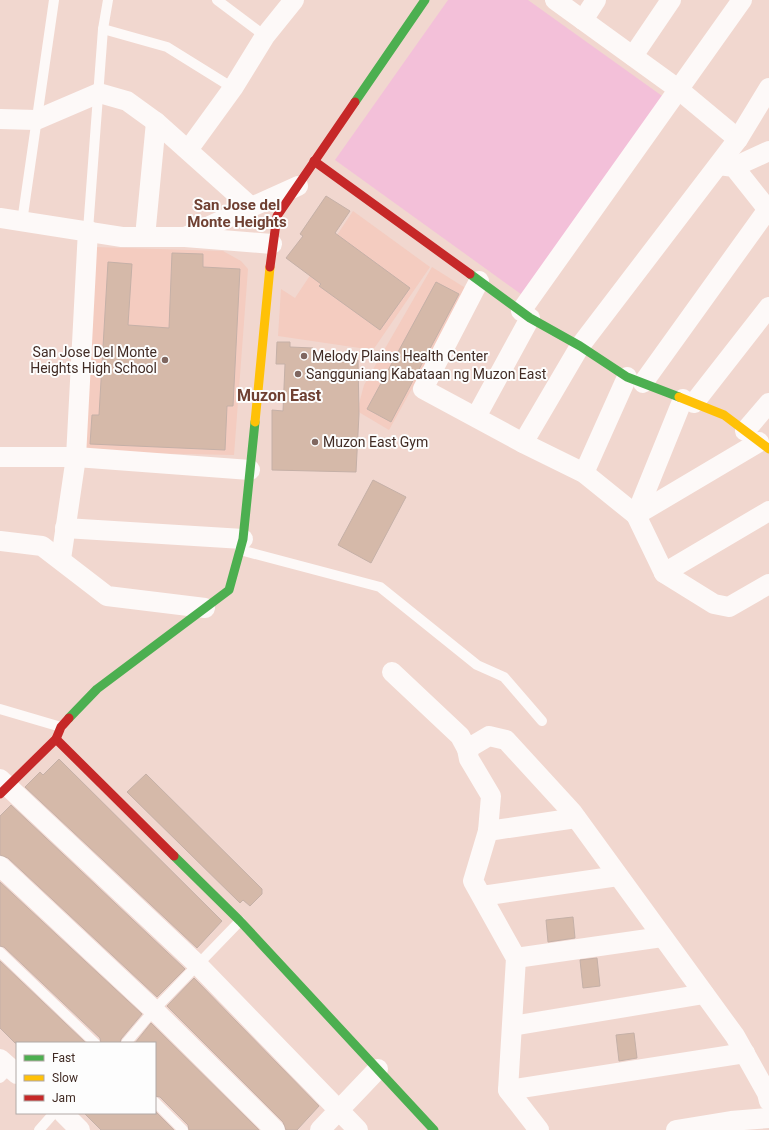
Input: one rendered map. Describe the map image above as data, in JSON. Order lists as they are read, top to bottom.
{
  "districts": ["San Jose del Monte Heights", "Muzon East"],
  "places": [
    "Melody Plains Health Center",
    "San Jose Del Monte Heights High School",
    "Sangguniang Kabataan ng Muzon East",
    "Muzon East Gym"
  ],
  "legend": ["Fast", "Slow", "Jam"]
}
